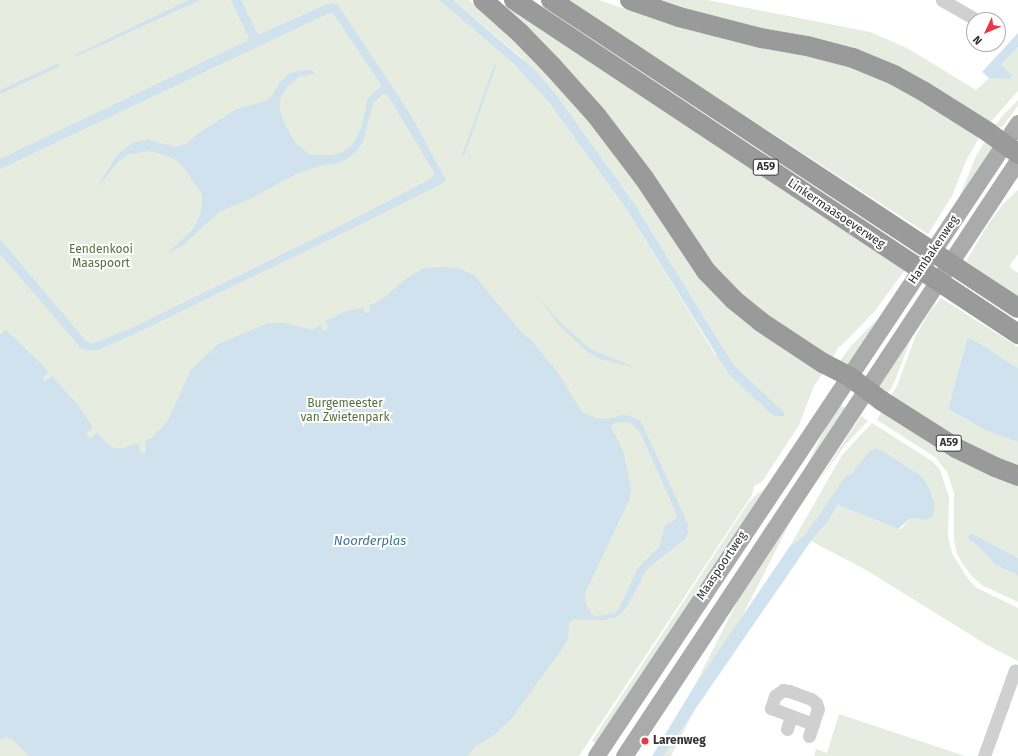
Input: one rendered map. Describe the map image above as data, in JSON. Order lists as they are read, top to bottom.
{
  "streets": {
    "highway": ["A59", "Linkermaasoeverweg"],
    "main road": ["Hambakenweg", "Maaspoortweg"]
  },
  "crossings": [
    ["A59", "Hambakenweg"],
    ["A59", "Maaspoortweg"],
    ["Hambakenweg", "Maaspoortweg"]
  ],
  "water": ["Noorderplas"],
  "parks": ["Eendenkooi Maaspoort", "Burgemeester van Zwietenpark"],
  "places": ["Larenweg"],
  "north": "bottom left"
}
